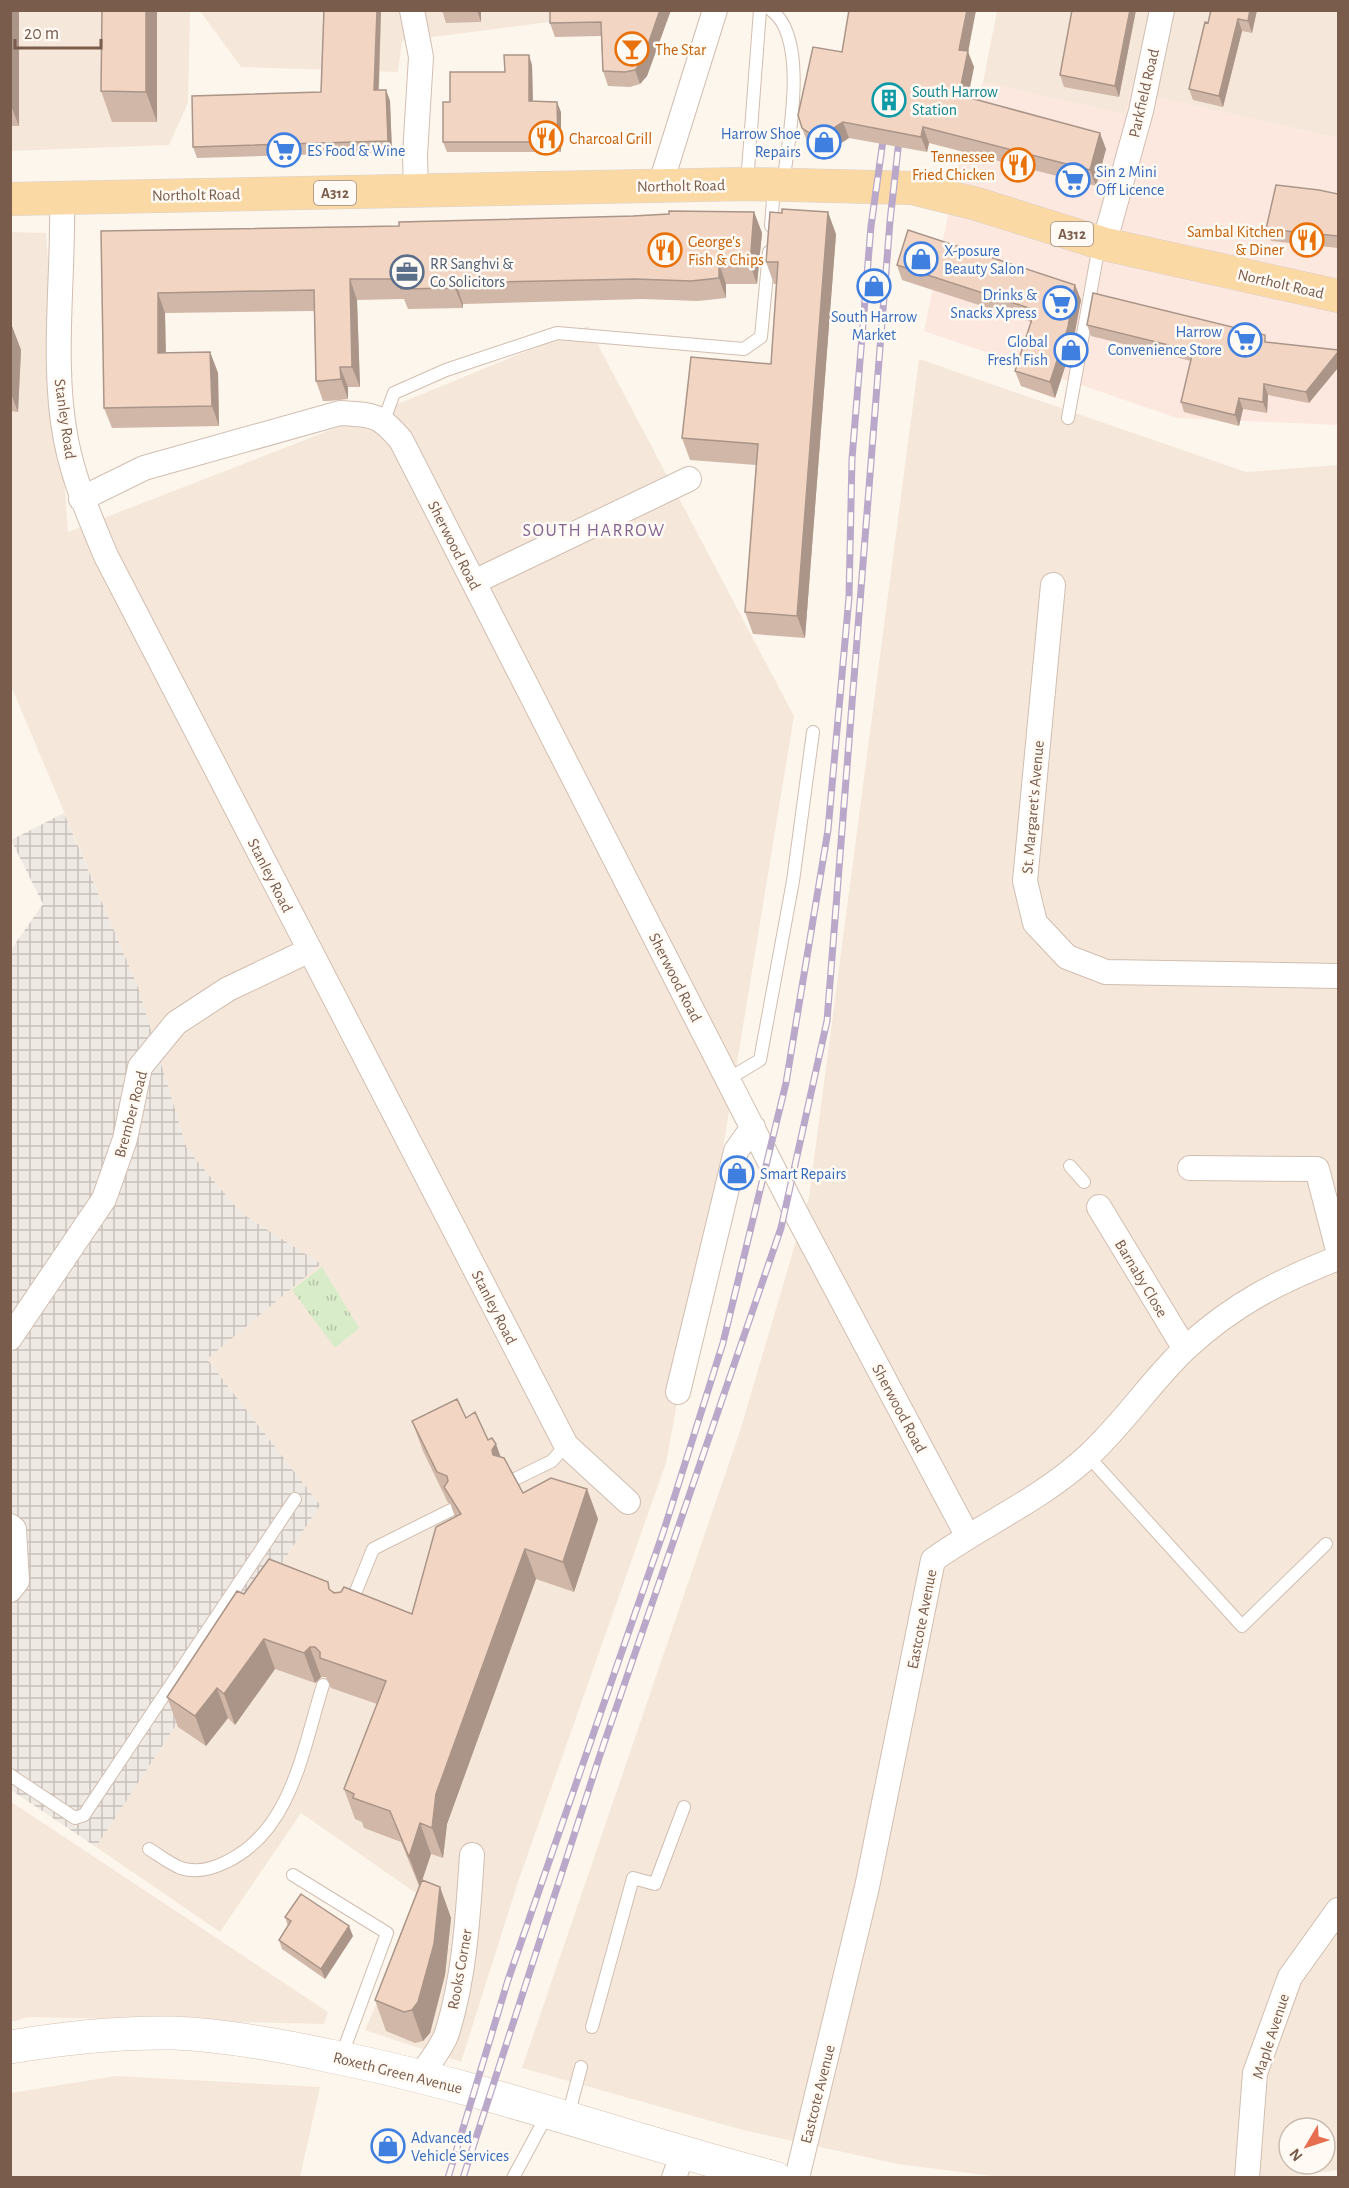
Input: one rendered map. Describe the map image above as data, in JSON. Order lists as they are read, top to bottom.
{
  "streets": {
    "main road": ["Northolt Road", "A312"],
    "street": [
      "Parkfield Road",
      "Stanley Road",
      "Sherwood Road",
      "St. Margaret's Avenue",
      "Brember Road",
      "Barnaby Close",
      "Eastcote Avenue",
      "Rooks Corner",
      "Maple Avenue",
      "Roxeth Green Avenue"
    ]
  },
  "crossings": [
    ["Parkfield Road", "Northolt Road"],
    ["Northolt Road", "Stanley Road"],
    ["Stanley Road", "Brember Road"],
    ["Sherwood Road", "Eastcote Avenue"],
    ["Barnaby Close", "Eastcote Avenue"],
    ["Rooks Corner", "Roxeth Green Avenue"]
  ],
  "districts": ["SOUTH HARROW"],
  "places": {
    "bar": ["The Star"],
    "building": ["South Harrow Station"],
    "restaurant": [
      "Charcoal Grill",
      "Tennessee Fried Chicken",
      "Sambal Kitchen & Diner",
      "George's Fish & Chips"
    ],
    "shop": [
      "Harrow Shoe Repairs",
      "X-posure Beauty Salon",
      "South Harrow Market",
      "Global Fresh Fish",
      "Smart Repairs",
      "Advanced Vehicle Services"
    ],
    "supermarket": [
      "ES Food & Wine",
      "Sin 2 Mini Off Licence",
      "Drinks & Snacks Xpress",
      "Harrow Convenience Store"
    ],
    "office": ["RR Sanghvi & Co Solicitors"]
  },
  "scale_bar": "20 m",
  "north": "bottom left"
}
